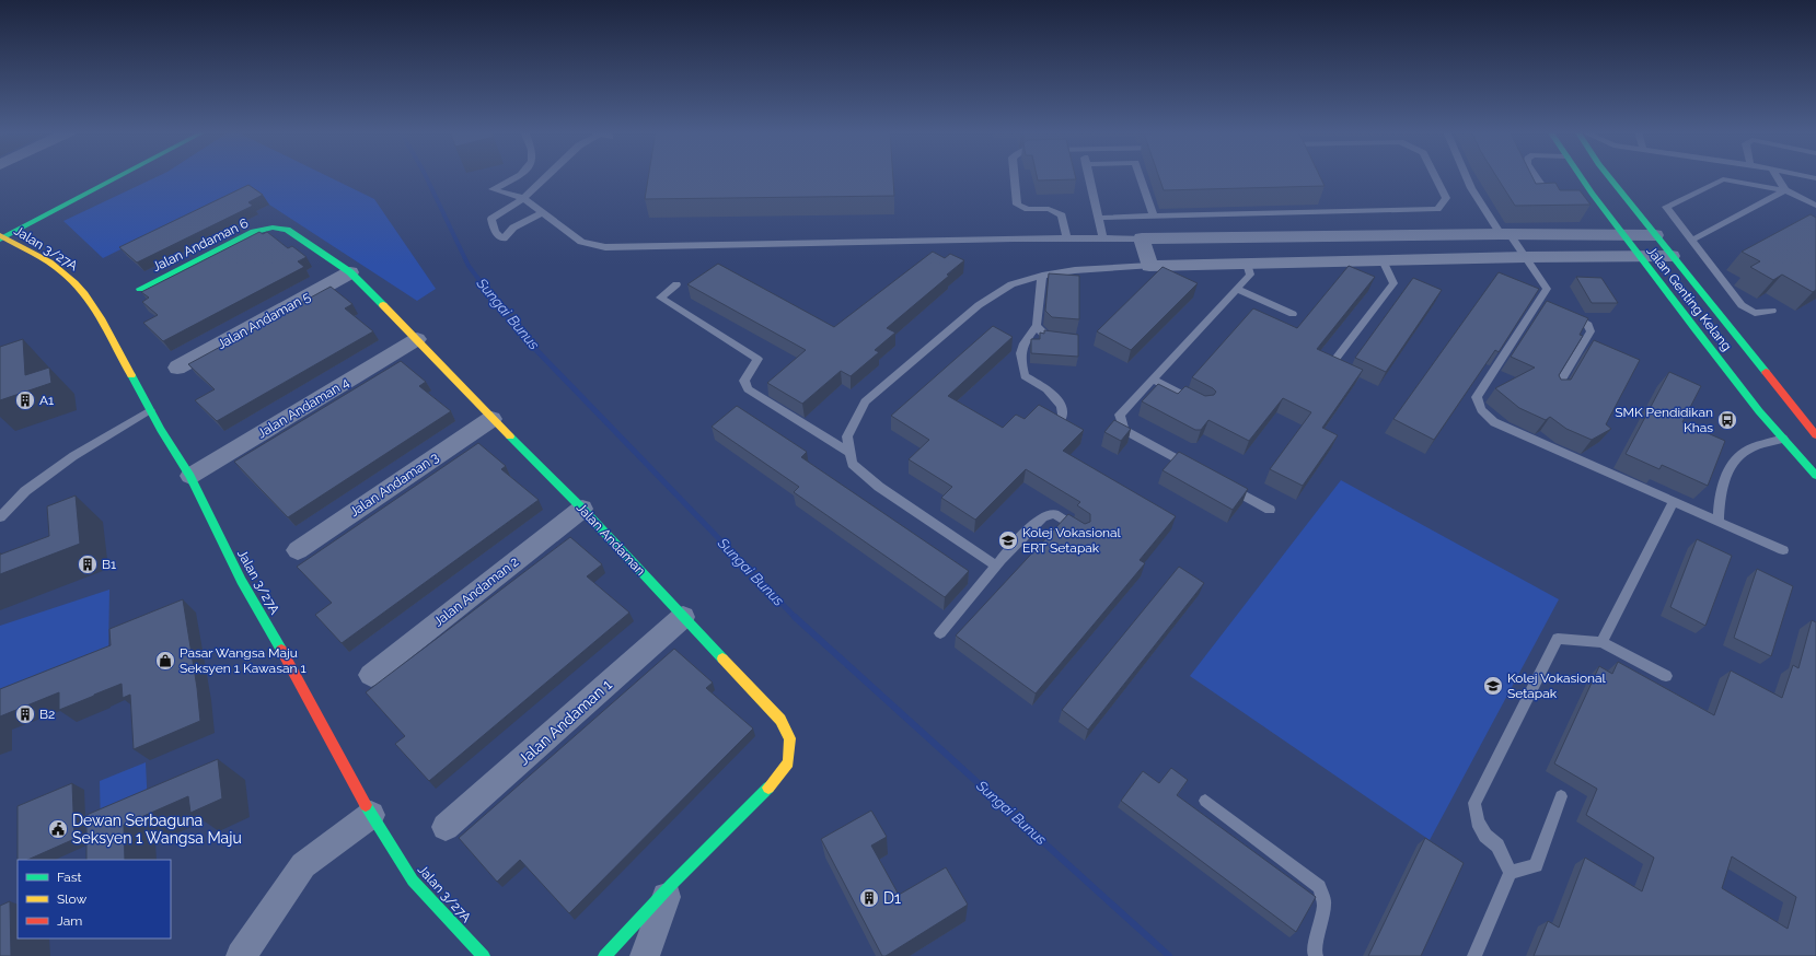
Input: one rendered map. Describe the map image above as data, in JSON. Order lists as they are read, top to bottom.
{
  "streets": {
    "street": [
      "Jalan Andaman 6",
      "Jalan 3/27A",
      "Jalan Genting Kelang",
      "Jalan Andaman 5",
      "Jalan Andaman 4",
      "Jalan Andaman 3",
      "Jalan Andaman",
      "Jalan Andaman 2",
      "Jalan Andaman 1"
    ]
  },
  "crossings": [
    ["Jalan Andaman 6", "Jalan Andaman"],
    ["Jalan 3/27A", "Jalan Andaman 4"],
    ["Jalan Andaman 5", "Jalan Andaman"],
    ["Jalan Andaman 4", "Jalan Andaman"],
    ["Jalan Andaman 3", "Jalan Andaman"],
    ["Jalan Andaman", "Jalan Andaman 2"],
    ["Jalan Andaman", "Jalan Andaman 1"]
  ],
  "water": ["Sungai Bunus"],
  "places": {
    "building": [
      "A1",
      "B1",
      "B2",
      "D1"
    ],
    "bus stop": ["SMK Pendidikan Khas"],
    "school or university": ["Kolej Vokasional ERT Setapak", "Kolej Vokasional Setapak"],
    "shop": ["Pasar Wangsa Maju Seksyen 1 Kawasan 1"],
    "public building": ["Dewan Serbaguna Seksyen 1 Wangsa Maju"]
  },
  "legend": ["Fast", "Slow", "Jam"]
}
